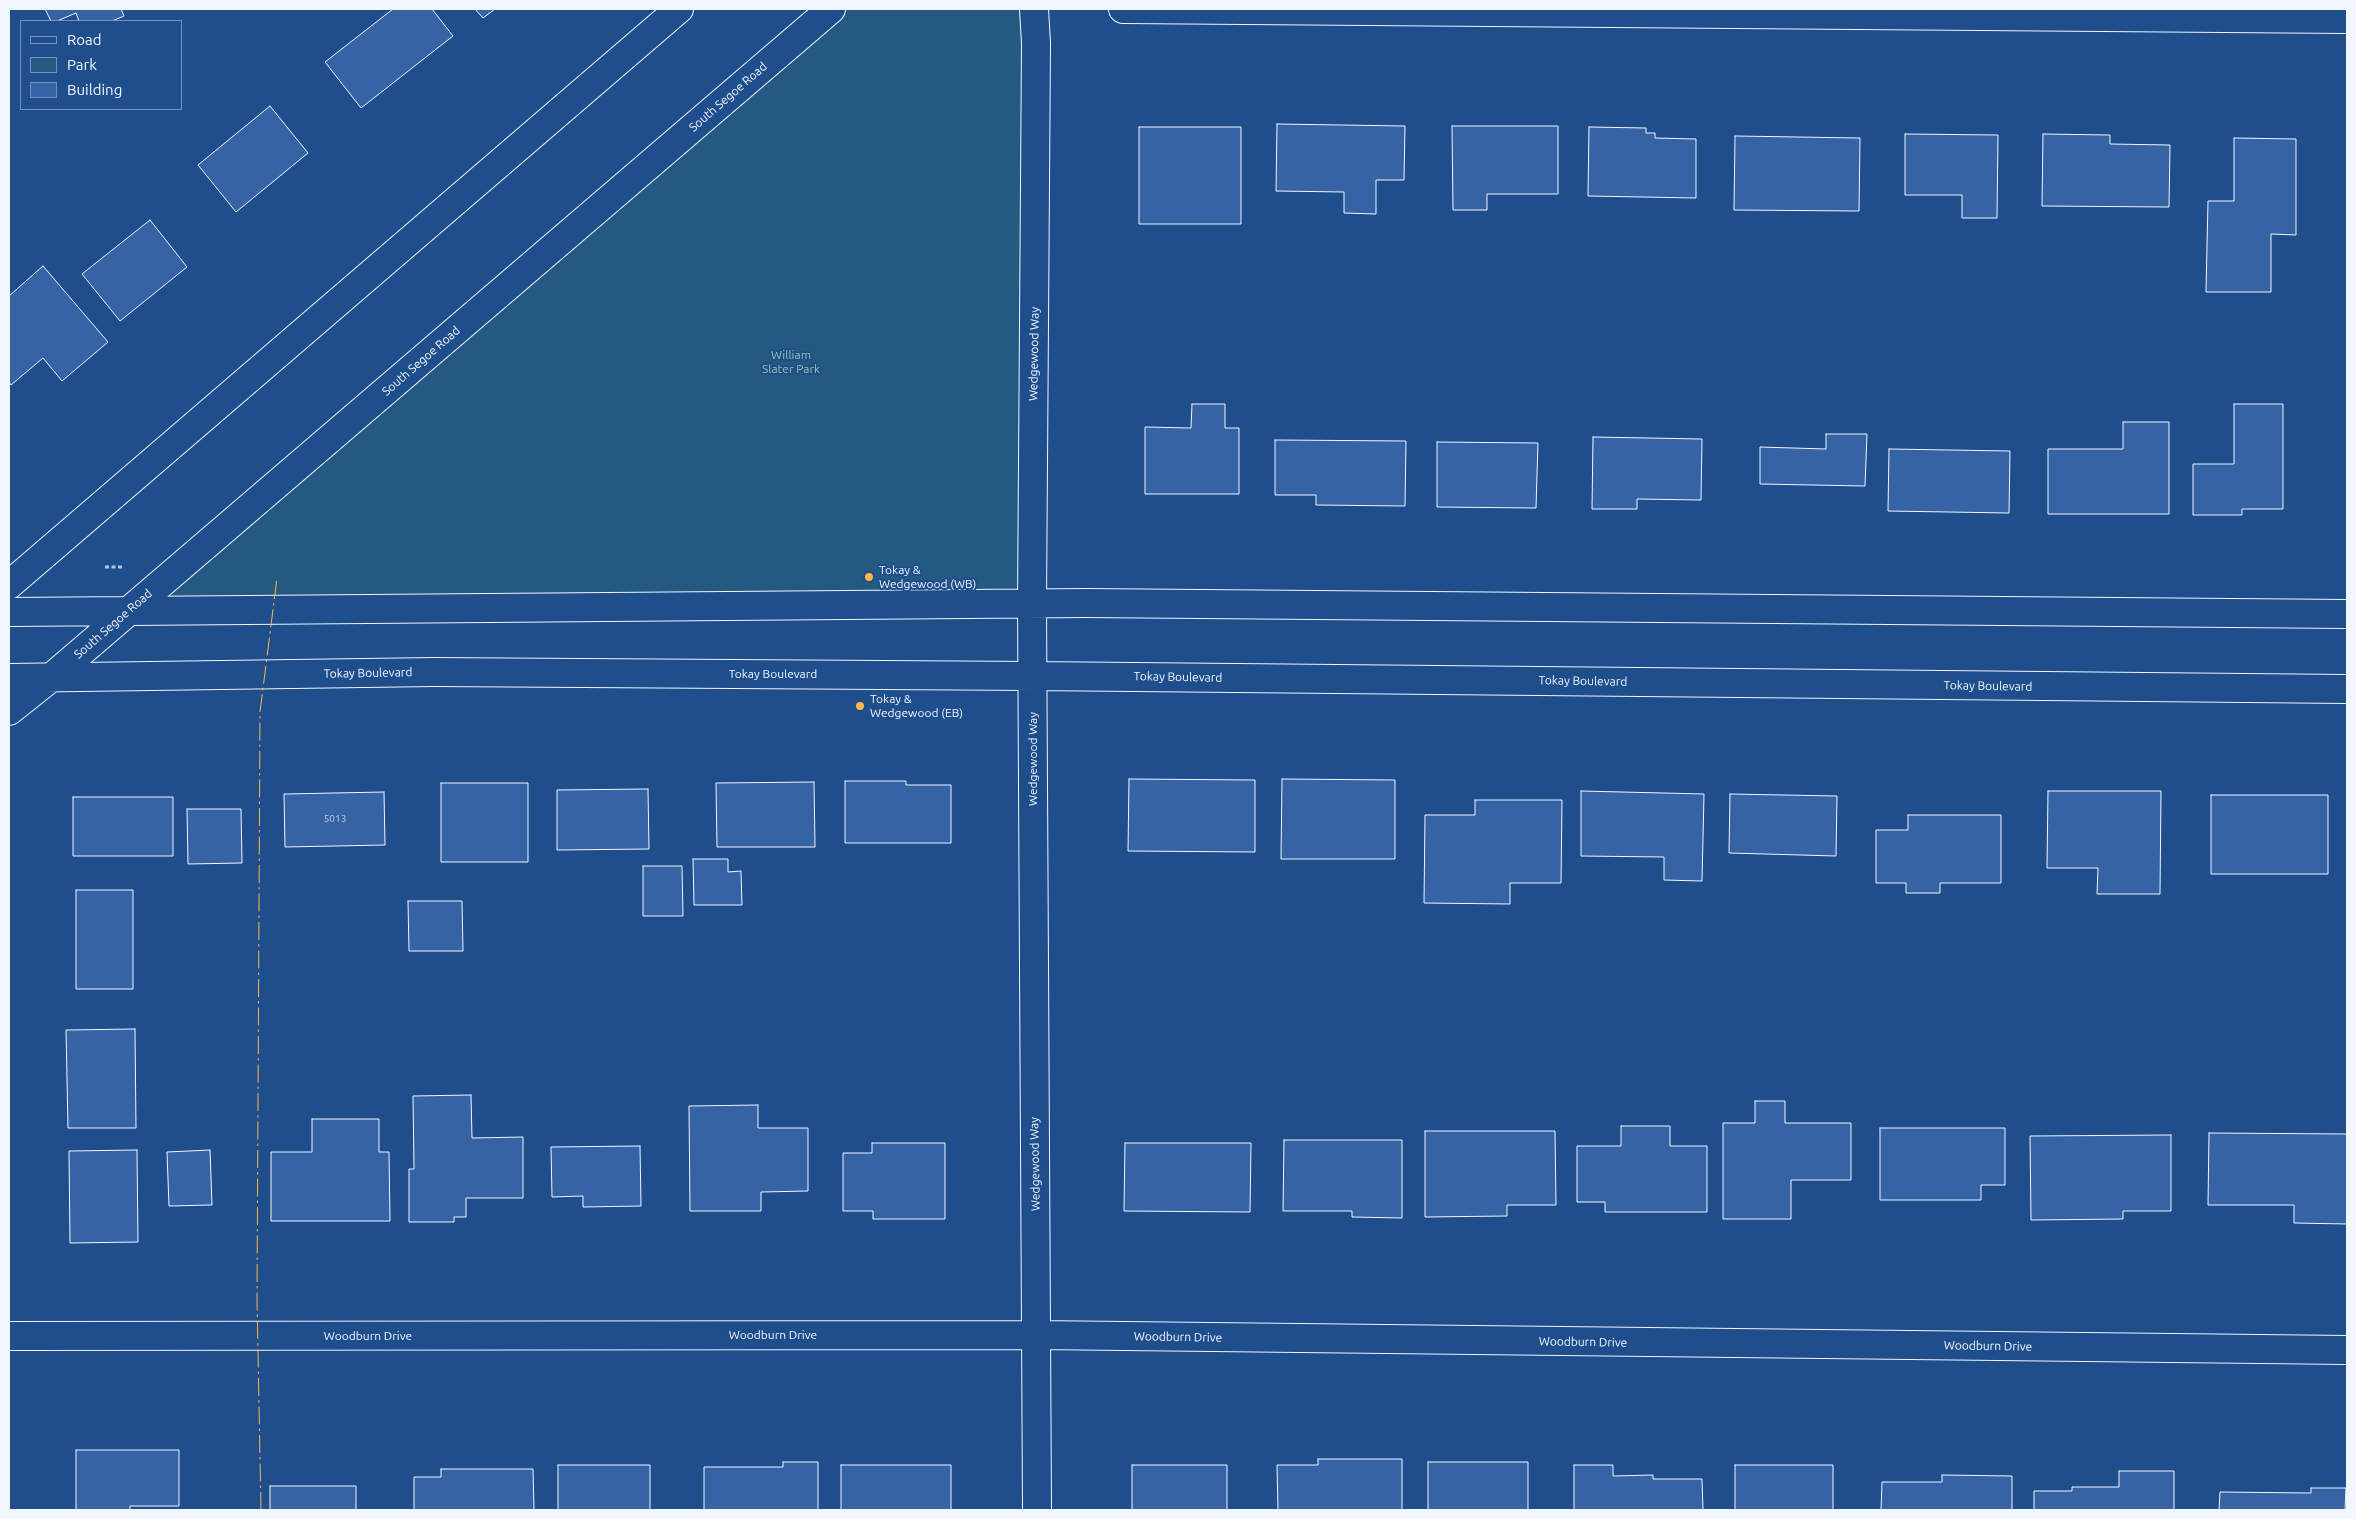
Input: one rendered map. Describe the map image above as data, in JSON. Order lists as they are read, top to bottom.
{
  "streets": {
    "street": [
      "South Segoe Road",
      "Wedgewood Way",
      "Tokay Boulevard",
      "Woodburn Drive"
    ]
  },
  "crossings": [
    ["South Segoe Road", "Tokay Boulevard"],
    ["Wedgewood Way", "Tokay Boulevard"],
    ["Wedgewood Way", "Woodburn Drive"]
  ],
  "parks": ["William Slater Park"],
  "places": ["Tokay & Wedgewood (WB)", "Tokay & Wedgewood (EB)"],
  "house_numbers": ["5013"],
  "legend": ["Road", "Park", "Building"]
}
